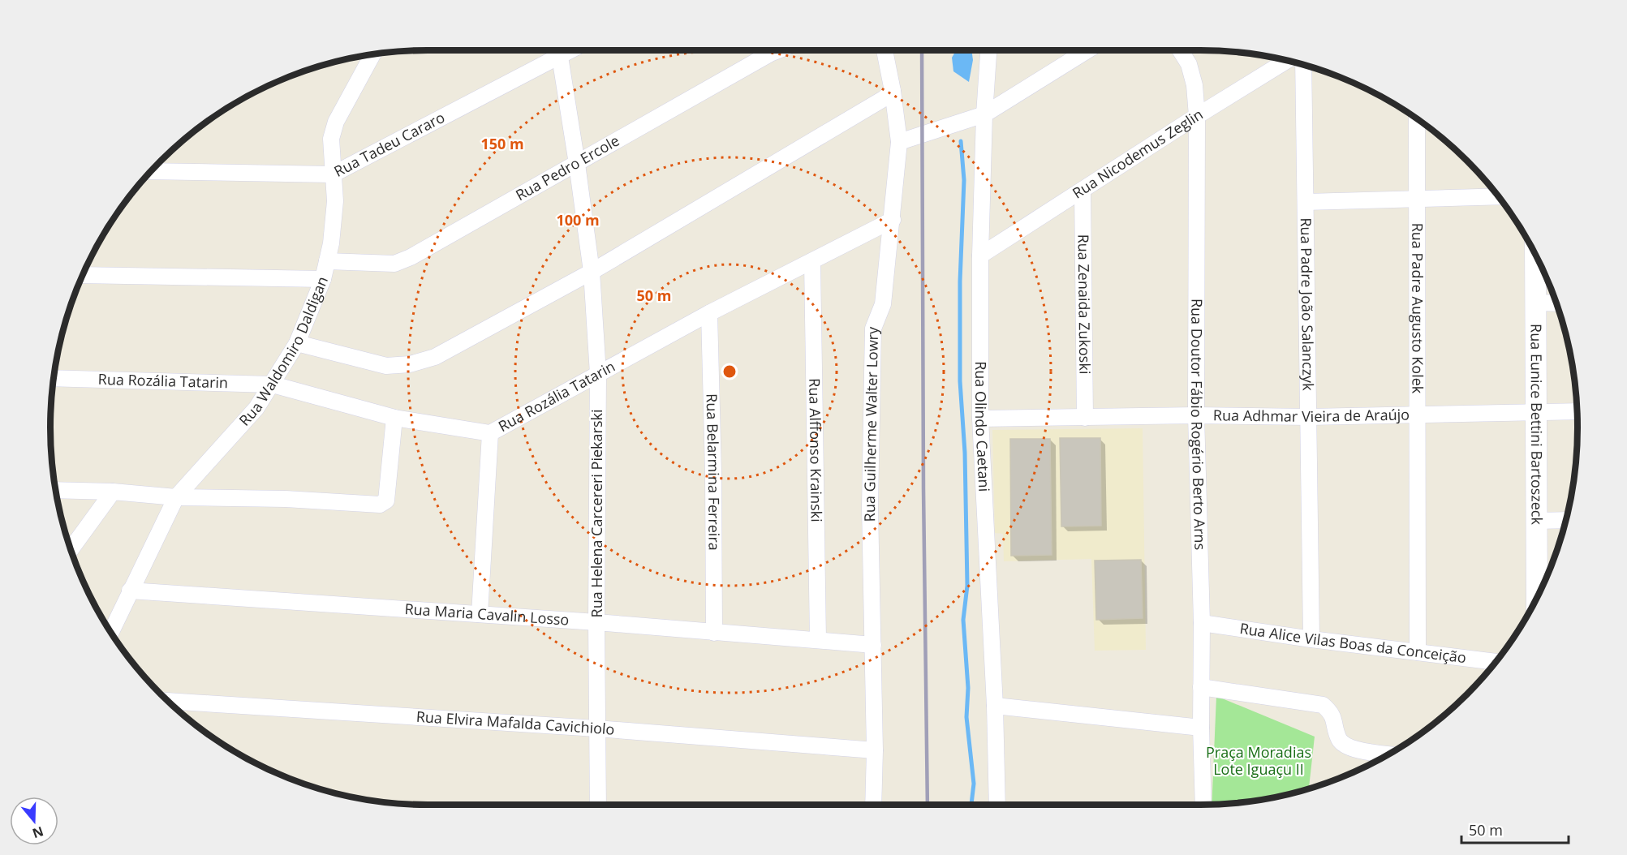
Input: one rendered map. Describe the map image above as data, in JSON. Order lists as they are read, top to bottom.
{
  "streets": {
    "street": [
      "Rua Tadeu Cararo",
      "Rua Nicodemus Zeglin",
      "Rua Pedro Ercole",
      "Rua Zenaida Zukoski",
      "Rua Padre João Salanczyk",
      "Rua Padre Augusto Kolek",
      "Rua Waldomiro Daldigan",
      "Rua Rozália Tatarin",
      "Rua Adhmar Vieira de Araújo",
      "Rua Doutor Fábio Rogério Berto Arns",
      "Rua Eunice Bettini Bartoszeck",
      "Rua Guilherme Walter Lowry",
      "Rua Olindo Caetani",
      "Rua Alffonso Krainski",
      "Rua Belarmina Ferreira",
      "Rua Helena Carcereri Piekarski",
      "Rua Maria Cavalin Losso",
      "Rua Alice Vilas Boas da Conceição",
      "Rua Elvira Mafalda Cavichiolo"
    ]
  },
  "crossings": [
    ["Rua Tadeu Cararo", "Rua Waldomiro Daldigan"],
    ["Rua Nicodemus Zeglin", "Rua Zenaida Zukoski"],
    ["Rua Nicodemus Zeglin", "Rua Doutor Fábio Rogério Berto Arns"],
    ["Rua Nicodemus Zeglin", "Rua Olindo Caetani"],
    ["Rua Pedro Ercole", "Rua Waldomiro Daldigan"],
    ["Rua Pedro Ercole", "Rua Helena Carcereri Piekarski"],
    ["Rua Zenaida Zukoski", "Rua Adhmar Vieira de Araújo"],
    ["Rua Padre João Salanczyk", "Rua Adhmar Vieira de Araújo"],
    ["Rua Padre João Salanczyk", "Rua Alice Vilas Boas da Conceição"],
    ["Rua Padre Augusto Kolek", "Rua Adhmar Vieira de Araújo"],
    ["Rua Padre Augusto Kolek", "Rua Alice Vilas Boas da Conceição"],
    ["Rua Waldomiro Daldigan", "Rua Rozália Tatarin"],
    ["Rua Waldomiro Daldigan", "Rua Maria Cavalin Losso"],
    ["Rua Rozália Tatarin", "Rua Guilherme Walter Lowry"],
    ["Rua Rozália Tatarin", "Rua Alffonso Krainski"],
    ["Rua Rozália Tatarin", "Rua Belarmina Ferreira"],
    ["Rua Rozália Tatarin", "Rua Helena Carcereri Piekarski"],
    ["Rua Adhmar Vieira de Araújo", "Rua Doutor Fábio Rogério Berto Arns"],
    ["Rua Adhmar Vieira de Araújo", "Rua Eunice Bettini Bartoszeck"],
    ["Rua Adhmar Vieira de Araújo", "Rua Olindo Caetani"],
    ["Rua Doutor Fábio Rogério Berto Arns", "Rua Alice Vilas Boas da Conceição"],
    ["Rua Guilherme Walter Lowry", "Rua Maria Cavalin Losso"],
    ["Rua Guilherme Walter Lowry", "Rua Elvira Mafalda Cavichiolo"],
    ["Rua Alffonso Krainski", "Rua Maria Cavalin Losso"],
    ["Rua Belarmina Ferreira", "Rua Maria Cavalin Losso"],
    ["Rua Helena Carcereri Piekarski", "Rua Maria Cavalin Losso"],
    ["Rua Helena Carcereri Piekarski", "Rua Elvira Mafalda Cavichiolo"]
  ],
  "parks": ["Praça Moradias Lote Iguaçu II"],
  "scale_bar": "50 m",
  "north": "bottom",
  "rings": ["150 m", "100 m", "50 m"]
}
